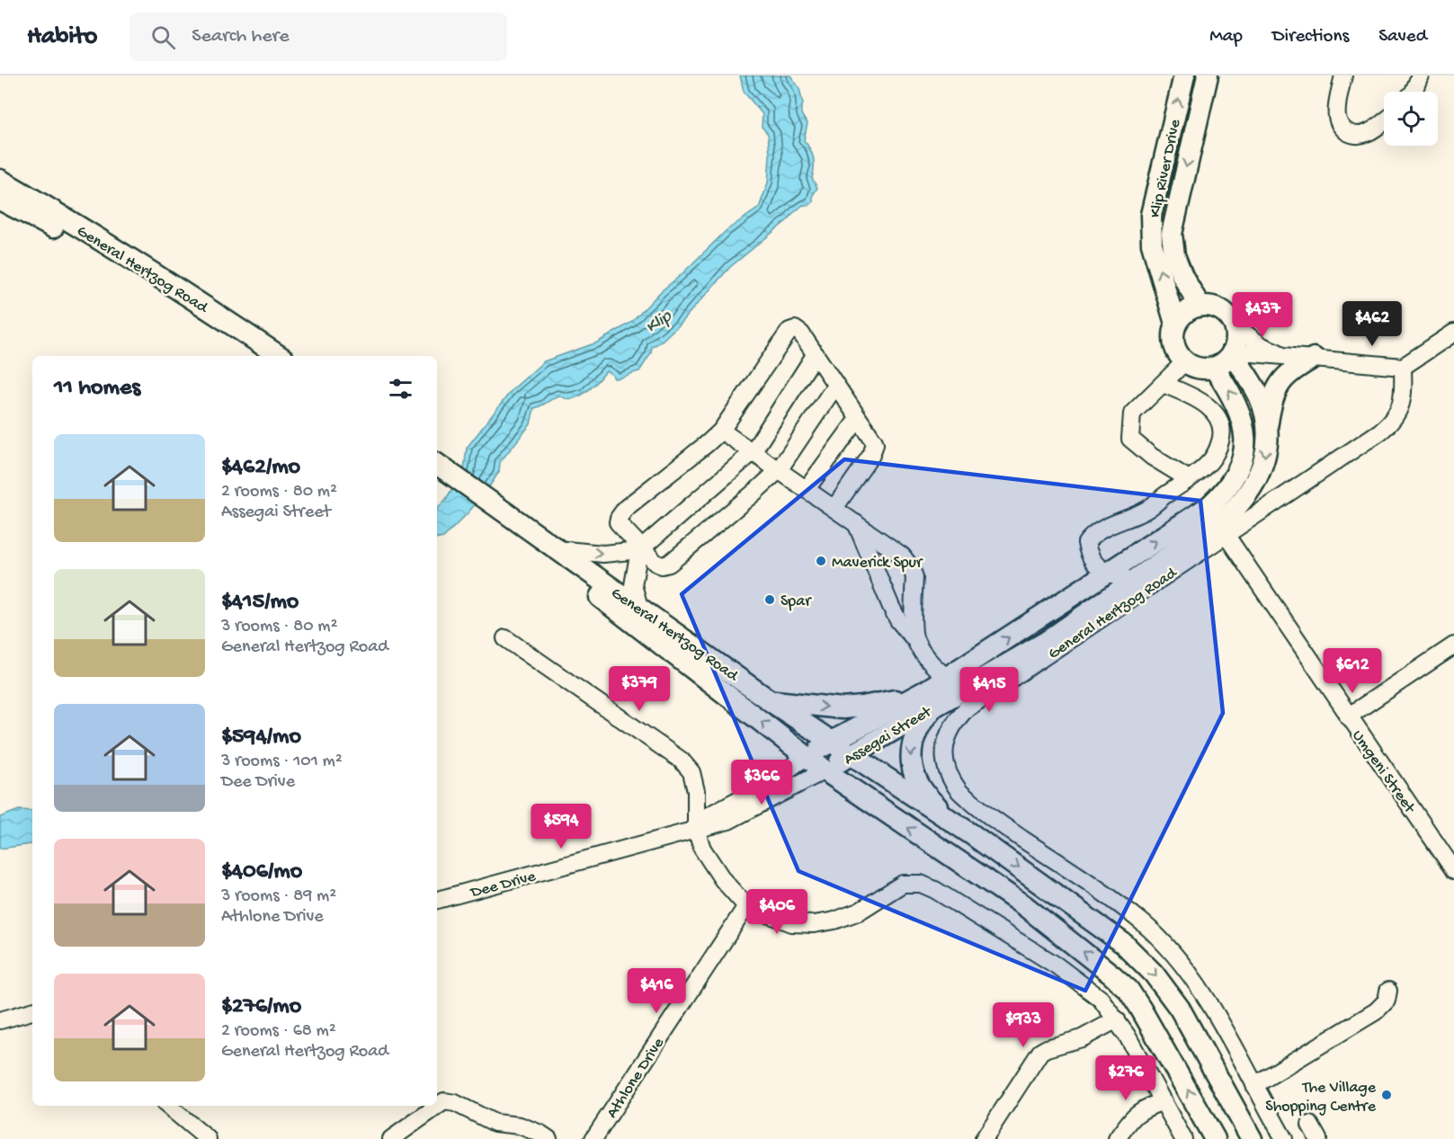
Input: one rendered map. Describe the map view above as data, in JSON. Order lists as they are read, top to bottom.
{
  "streets": {
    "main road": ["Klip River Drive", "General Hertzog Road", "Assegai Street"],
    "street": ["Umgeni Street", "Dee Drive", "Athlone Drive"]
  },
  "crossings": [
    ["Klip River Drive", "Assegai Street"],
    ["General Hertzog Road", "Assegai Street"],
    ["General Hertzog Road", "Umgeni Street"],
    ["General Hertzog Road", "Dee Drive"],
    ["Assegai Street", "Dee Drive"]
  ],
  "water": ["Klip"],
  "places": ["Maverick Spur", "Spar", "The Village Shopping Centre"],
  "page": {
    "header": "Habito",
    "search": "Search here",
    "nav": ["Map", "Directions", "Saved"],
    "price": [
      "$437",
      "$462",
      "$612",
      "$379",
      "$415",
      "$366",
      "$594",
      "$406",
      "$416",
      "$933",
      "$276"
    ],
    "heading": "11 homes",
    "list": [
      {
        "name": "$462/mo",
        "note": "2 rooms · 80 m² · Assegai Street"
      },
      {
        "name": "$415/mo",
        "note": "3 rooms · 80 m² · General Hertzog Road"
      },
      {
        "name": "$594/mo",
        "note": "3 rooms · 101 m² · Dee Drive"
      },
      {
        "name": "$406/mo",
        "note": "3 rooms · 89 m² · Athlone Drive"
      },
      {
        "name": "$276/mo",
        "note": "2 rooms · 68 m² · General Hertzog Road"
      }
    ]
  }
}
